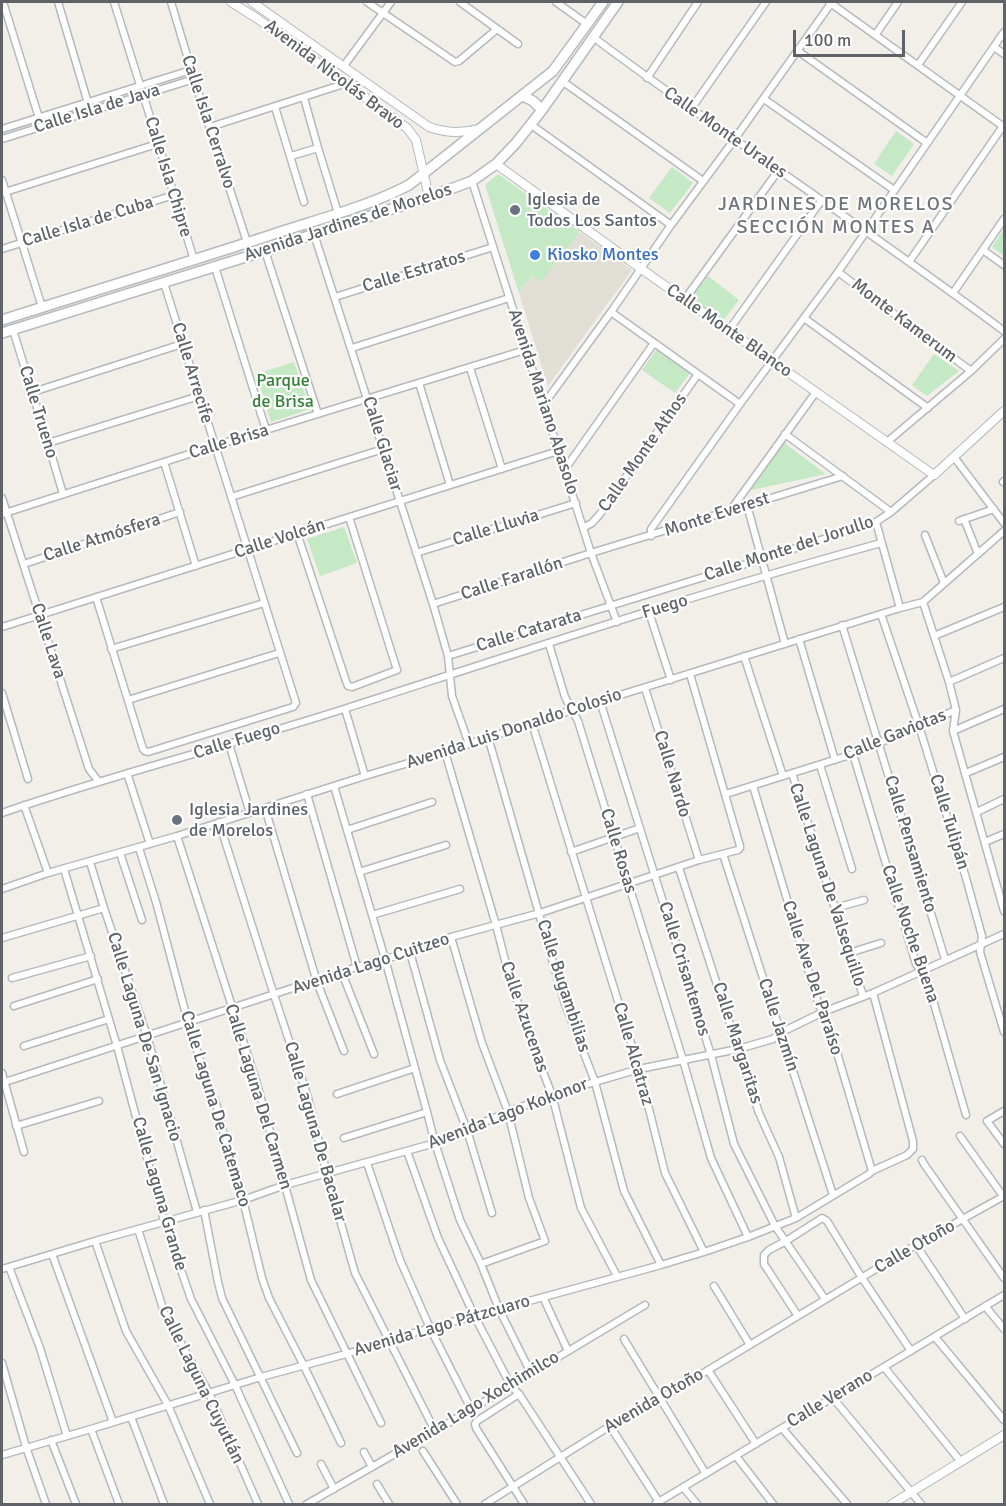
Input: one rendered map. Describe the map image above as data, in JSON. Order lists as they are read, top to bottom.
{
  "streets": {
    "main road": ["Avenida Jardines de Morelos"],
    "street": [
      "Avenida Nicolás Bravo",
      "Calle Isla de Java",
      "Calle Isla Cerralvo",
      "Calle Monte Urales",
      "Calle Isla Chipre",
      "Calle Isla de Cuba",
      "Calle Estratos",
      "Monte Kamerum",
      "Calle Monte Blanco",
      "Calle Arrecife",
      "Avenida Mariano Abasolo",
      "Calle Trueno",
      "Calle Brisa",
      "Calle Glaciar",
      "Calle Monte Athos",
      "Monte Everest",
      "Calle Lluvia",
      "Calle Atmósfera",
      "Calle Volcán",
      "Calle Monte del Jorullo",
      "Calle Farallón",
      "Fuego",
      "Calle Catarata",
      "Calle Lava",
      "Avenida Luis Donaldo Colosio",
      "Calle Gaviotas",
      "Calle Fuego",
      "Calle Nardo",
      "Calle Tulipán",
      "Calle Pensamiento",
      "Calle Rosas",
      "Calle Laguna De Valsequillo",
      "Calle Noche Buena",
      "Avenida Lago Cuitzeo",
      "Calle Crisantemos",
      "Calle Ave Del Paraíso",
      "Calle Bugambilias",
      "Calle Azucenas",
      "Calle Jazmín",
      "Calle Laguna De San Ignacio",
      "Calle Margaritas",
      "Calle Alcatraz",
      "Calle Laguna Del Carmen",
      "Calle Laguna De Catemaco",
      "Avenida Lago Kokonor",
      "Calle Laguna De Bacalar",
      "Calle Laguna Grande",
      "Calle Otoño",
      "Avenida Lago Pátzcuaro",
      "Calle Laguna Cuyutlán",
      "Calle Verano",
      "Avenida Otoño",
      "Avenida Lago Xochimilco"
    ]
  },
  "crossings": [
    ["Avenida Nicolás Bravo", "Avenida Jardines de Morelos"],
    ["Calle Isla de Java", "Calle Isla Cerralvo"],
    ["Calle Isla de Java", "Calle Isla Chipre"],
    ["Calle Isla Cerralvo", "Avenida Jardines de Morelos"],
    ["Calle Monte Urales", "Avenida Jardines de Morelos"],
    ["Calle Isla Chipre", "Calle Isla de Cuba"],
    ["Calle Isla Chipre", "Avenida Jardines de Morelos"],
    ["Avenida Jardines de Morelos", "Calle Monte Blanco"],
    ["Avenida Jardines de Morelos", "Calle Arrecife"],
    ["Avenida Jardines de Morelos", "Avenida Mariano Abasolo"],
    ["Avenida Jardines de Morelos", "Calle Trueno"],
    ["Avenida Jardines de Morelos", "Calle Glaciar"],
    ["Calle Estratos", "Avenida Mariano Abasolo"],
    ["Calle Estratos", "Calle Glaciar"],
    ["Calle Monte Blanco", "Calle Monte del Jorullo"],
    ["Calle Arrecife", "Calle Brisa"],
    ["Calle Arrecife", "Calle Volcán"],
    ["Calle Arrecife", "Calle Fuego"],
    ["Avenida Mariano Abasolo", "Calle Brisa"],
    ["Avenida Mariano Abasolo", "Calle Monte Athos"],
    ["Avenida Mariano Abasolo", "Monte Everest"],
    ["Avenida Mariano Abasolo", "Calle Lluvia"],
    ["Avenida Mariano Abasolo", "Calle Volcán"],
    ["Avenida Mariano Abasolo", "Calle Monte del Jorullo"],
    ["Avenida Mariano Abasolo", "Calle Farallón"],
    ["Avenida Mariano Abasolo", "Fuego"],
    ["Avenida Mariano Abasolo", "Calle Catarata"],
    ["Calle Trueno", "Calle Brisa"],
    ["Calle Brisa", "Calle Glaciar"],
    ["Calle Brisa", "Calle Lava"],
    ["Calle Glaciar", "Calle Lluvia"],
    ["Calle Glaciar", "Calle Volcán"],
    ["Calle Glaciar", "Calle Farallón"],
    ["Calle Glaciar", "Fuego"],
    ["Calle Glaciar", "Calle Catarata"],
    ["Calle Glaciar", "Avenida Luis Donaldo Colosio"],
    ["Calle Glaciar", "Calle Fuego"],
    ["Monte Everest", "Calle Farallón"],
    ["Calle Atmósfera", "Calle Lava"],
    ["Calle Volcán", "Calle Lava"],
    ["Calle Monte del Jorullo", "Calle Catarata"],
    ["Fuego", "Calle Fuego"],
    ["Fuego", "Calle Rosas"],
    ["Calle Lava", "Calle Fuego"],
    ["Avenida Luis Donaldo Colosio", "Calle Gaviotas"],
    ["Avenida Luis Donaldo Colosio", "Calle Nardo"],
    ["Avenida Luis Donaldo Colosio", "Calle Tulipán"],
    ["Avenida Luis Donaldo Colosio", "Calle Pensamiento"],
    ["Avenida Luis Donaldo Colosio", "Calle Rosas"],
    ["Avenida Luis Donaldo Colosio", "Calle Laguna De Valsequillo"],
    ["Avenida Luis Donaldo Colosio", "Calle Crisantemos"],
    ["Avenida Luis Donaldo Colosio", "Calle Bugambilias"],
    ["Avenida Luis Donaldo Colosio", "Calle Azucenas"],
    ["Avenida Luis Donaldo Colosio", "Calle Laguna De San Ignacio"],
    ["Avenida Luis Donaldo Colosio", "Calle Alcatraz"],
    ["Avenida Luis Donaldo Colosio", "Calle Laguna Del Carmen"],
    ["Avenida Luis Donaldo Colosio", "Calle Laguna De Catemaco"],
    ["Avenida Luis Donaldo Colosio", "Calle Laguna De Bacalar"],
    ["Avenida Luis Donaldo Colosio", "Calle Laguna Grande"],
    ["Calle Gaviotas", "Calle Tulipán"],
    ["Calle Gaviotas", "Calle Pensamiento"],
    ["Calle Gaviotas", "Calle Laguna De Valsequillo"],
    ["Calle Gaviotas", "Calle Noche Buena"],
    ["Calle Gaviotas", "Avenida Lago Cuitzeo"],
    ["Calle Gaviotas", "Calle Ave Del Paraíso"],
    ["Calle Nardo", "Avenida Lago Cuitzeo"],
    ["Calle Tulipán", "Avenida Lago Kokonor"],
    ["Calle Pensamiento", "Avenida Lago Kokonor"],
    ["Calle Rosas", "Avenida Lago Cuitzeo"],
    ["Calle Rosas", "Avenida Lago Kokonor"],
    ["Calle Rosas", "Avenida Lago Pátzcuaro"],
    ["Calle Laguna De Valsequillo", "Calle Ave Del Paraíso"],
    ["Calle Laguna De Valsequillo", "Avenida Lago Kokonor"],
    ["Calle Laguna De Valsequillo", "Avenida Lago Pátzcuaro"],
    ["Calle Noche Buena", "Avenida Lago Kokonor"],
    ["Avenida Lago Cuitzeo", "Calle Crisantemos"],
    ["Avenida Lago Cuitzeo", "Calle Bugambilias"],
    ["Avenida Lago Cuitzeo", "Calle Azucenas"],
    ["Avenida Lago Cuitzeo", "Calle Jazmín"],
    ["Avenida Lago Cuitzeo", "Calle Laguna De San Ignacio"],
    ["Avenida Lago Cuitzeo", "Calle Margaritas"],
    ["Avenida Lago Cuitzeo", "Calle Alcatraz"],
    ["Avenida Lago Cuitzeo", "Calle Laguna Del Carmen"],
    ["Avenida Lago Cuitzeo", "Calle Laguna De Catemaco"],
    ["Avenida Lago Cuitzeo", "Calle Laguna De Bacalar"],
    ["Avenida Lago Cuitzeo", "Calle Laguna Grande"],
    ["Calle Crisantemos", "Avenida Lago Kokonor"],
    ["Calle Crisantemos", "Calle Otoño"],
    ["Calle Crisantemos", "Avenida Lago Pátzcuaro"],
    ["Calle Crisantemos", "Avenida Otoño"],
    ["Calle Ave Del Paraíso", "Avenida Lago Kokonor"],
    ["Calle Ave Del Paraíso", "Avenida Lago Pátzcuaro"],
    ["Calle Bugambilias", "Avenida Lago Kokonor"],
    ["Calle Bugambilias", "Avenida Lago Pátzcuaro"],
    ["Calle Azucenas", "Avenida Lago Kokonor"],
    ["Calle Azucenas", "Avenida Lago Pátzcuaro"],
    ["Calle Jazmín", "Avenida Lago Kokonor"],
    ["Calle Jazmín", "Avenida Lago Pátzcuaro"],
    ["Calle Laguna De San Ignacio", "Avenida Lago Kokonor"],
    ["Calle Margaritas", "Avenida Lago Kokonor"],
    ["Calle Margaritas", "Avenida Lago Pátzcuaro"],
    ["Calle Alcatraz", "Avenida Lago Kokonor"],
    ["Calle Alcatraz", "Avenida Lago Pátzcuaro"],
    ["Calle Laguna Del Carmen", "Avenida Lago Kokonor"],
    ["Calle Laguna Del Carmen", "Avenida Lago Pátzcuaro"],
    ["Calle Laguna De Catemaco", "Avenida Lago Kokonor"],
    ["Calle Laguna De Catemaco", "Avenida Lago Pátzcuaro"],
    ["Avenida Lago Kokonor", "Calle Laguna De Bacalar"],
    ["Avenida Lago Kokonor", "Calle Laguna Grande"],
    ["Avenida Lago Kokonor", "Calle Laguna Cuyutlán"],
    ["Calle Laguna De Bacalar", "Avenida Lago Pátzcuaro"],
    ["Calle Laguna De Bacalar", "Avenida Lago Xochimilco"],
    ["Calle Laguna Grande", "Avenida Lago Pátzcuaro"],
    ["Calle Otoño", "Avenida Otoño"],
    ["Avenida Lago Pátzcuaro", "Calle Laguna Cuyutlán"]
  ],
  "districts": ["JARDINES DE MORELOS SECCIÓN MONTES A"],
  "parks": ["Parque de Brisa"],
  "places": ["Iglesia de Todos Los Santos", "Kiosko Montes", "Iglesia Jardines de Morelos"],
  "scale_bar": "100 m"
}
